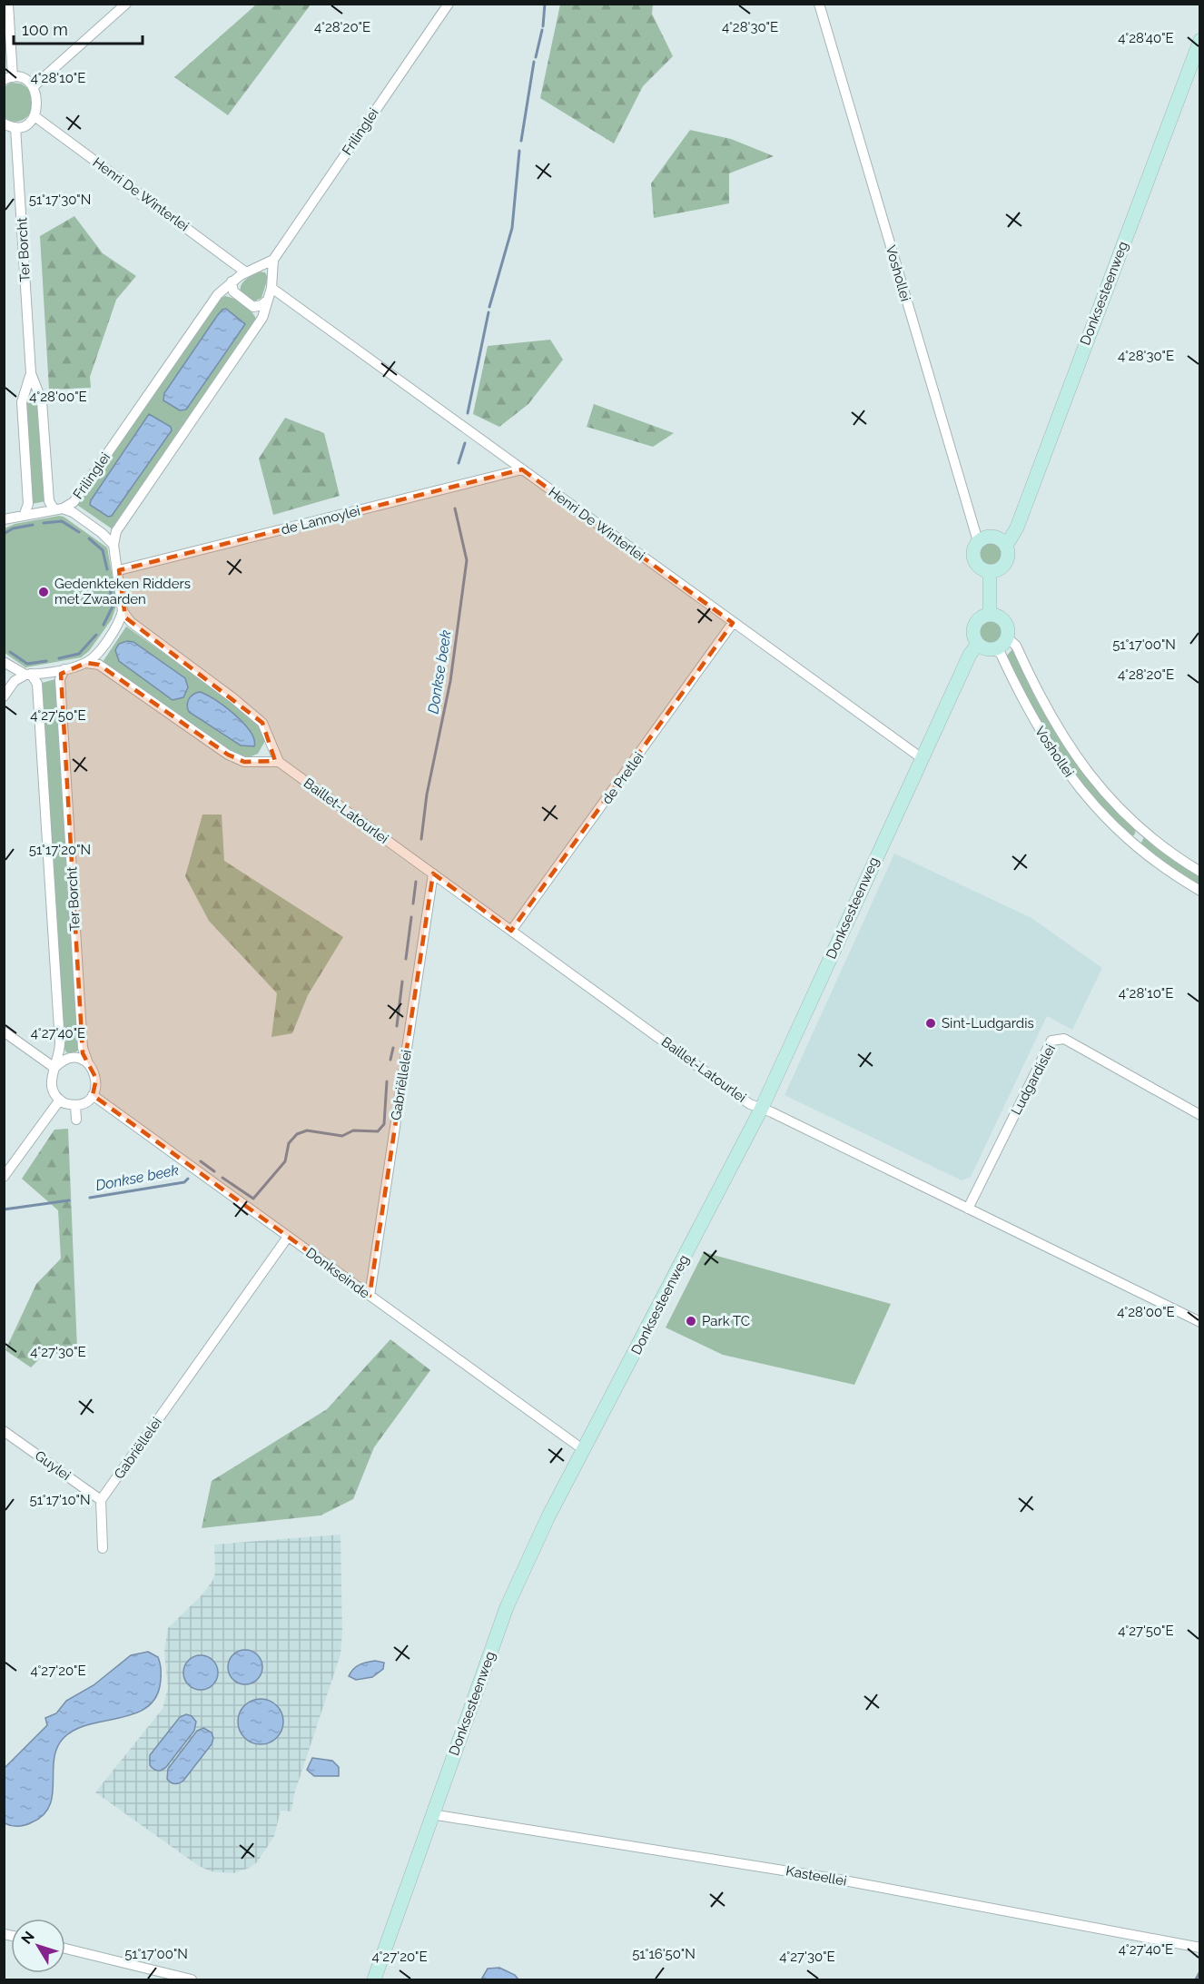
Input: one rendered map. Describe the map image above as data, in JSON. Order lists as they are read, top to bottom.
{
  "streets": {
    "street": [
      "Frilinglei",
      "Henri De Winterlei",
      "Ter Borcht",
      "Voshollei",
      "Donksesteenweg",
      "de Lannoylei",
      "de Pretlei",
      "Baillet-Latourlei",
      "Ludgardislei",
      "Gabriëllelei",
      "Donkseinde",
      "Guylei",
      "Kasteellei"
    ]
  },
  "crossings": [
    ["Frilinglei", "Henri De Winterlei"],
    ["Frilinglei", "Ter Borcht"],
    ["Henri De Winterlei", "Donksesteenweg"],
    ["Henri De Winterlei", "de Lannoylei"],
    ["Henri De Winterlei", "de Pretlei"],
    ["Ter Borcht", "Donkseinde"],
    ["Voshollei", "Donksesteenweg"],
    ["Donksesteenweg", "Baillet-Latourlei"],
    ["Donksesteenweg", "Donkseinde"],
    ["Donksesteenweg", "Kasteellei"],
    ["de Pretlei", "Baillet-Latourlei"],
    ["Baillet-Latourlei", "Ludgardislei"],
    ["Baillet-Latourlei", "Gabriëllelei"],
    ["Gabriëllelei", "Donkseinde"],
    ["Gabriëllelei", "Guylei"]
  ],
  "water": ["Donkse beek"],
  "places": ["Gedenkteken Ridders met Zwaarden", "Sint-Ludgardis", "Park TC"],
  "scale_bar": "100 m",
  "north": "top left",
  "coordinates": [
    "4°28'20\"E",
    "4°28'30\"E",
    "4°28'40\"E",
    "4°28'10\"E",
    "51°17'30\"N",
    "4°28'00\"E",
    "51°17'00\"N",
    "4°27'50\"E",
    "51°17'20\"N",
    "4°27'40\"E",
    "4°27'30\"E",
    "51°17'10\"N",
    "4°27'20\"E",
    "51°16'50\"N"
  ]
}
